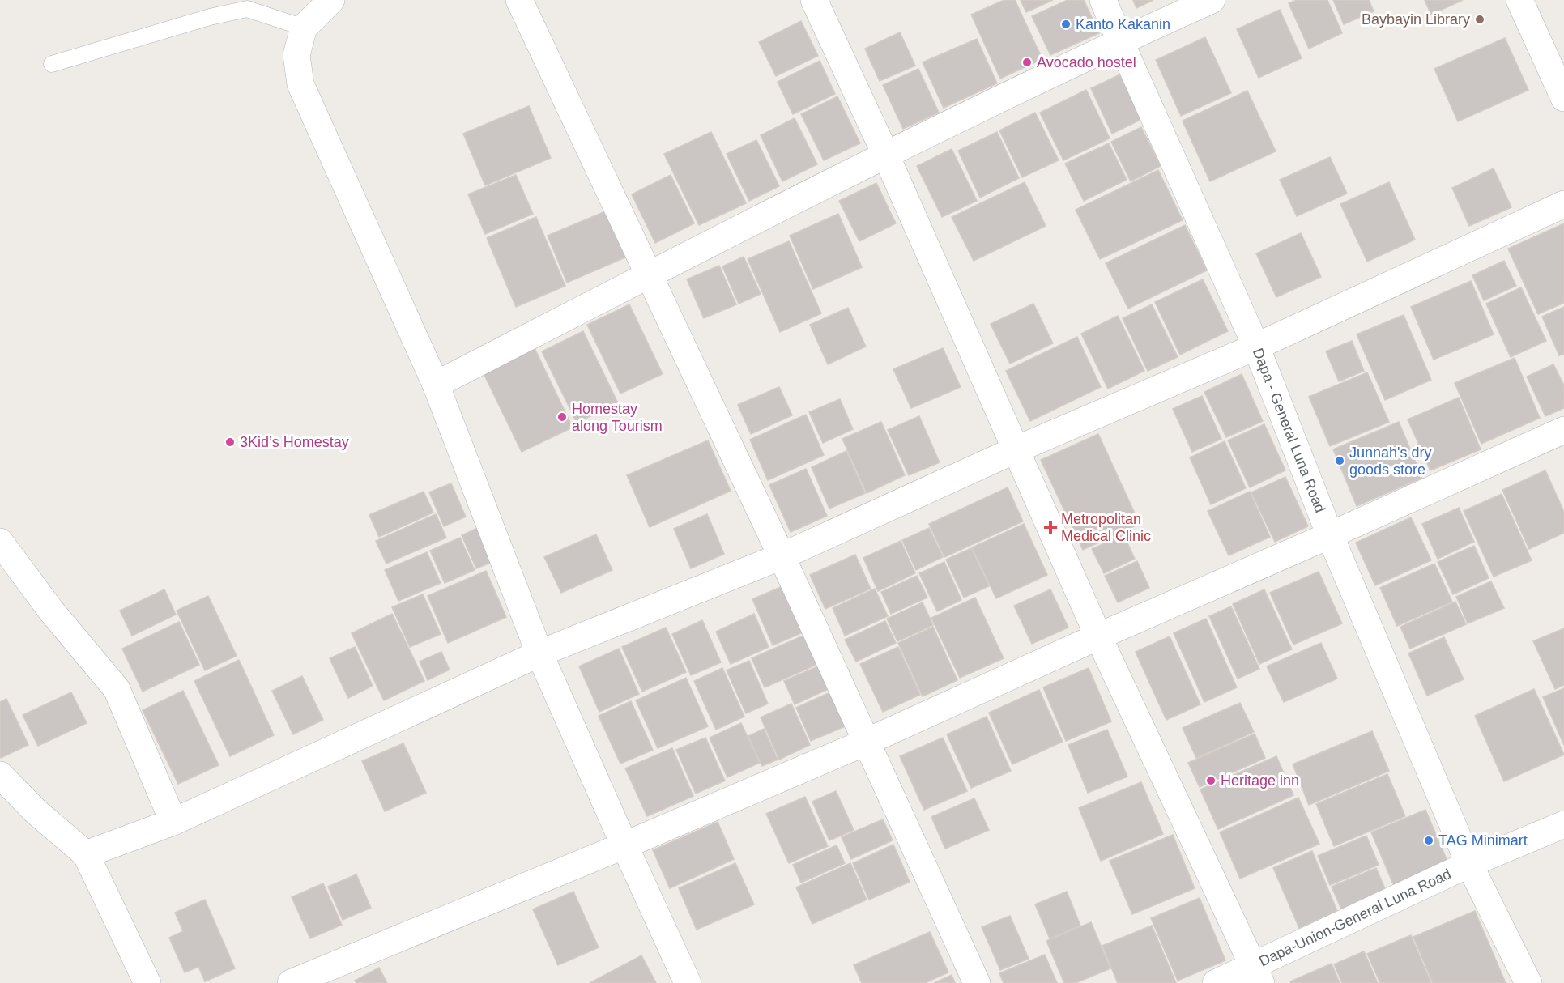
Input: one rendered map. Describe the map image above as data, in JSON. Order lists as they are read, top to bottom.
{
  "streets": {
    "street": ["Dapa - General Luna Road", "Dapa-Union-General Luna Road"]
  },
  "crossings": [
    ["Dapa - General Luna Road", "Dapa-Union-General Luna Road"]
  ],
  "places": {
    "other": [
      "Baybayin Library",
      "Kanto Kakanin",
      "Avocado hostel",
      "Homestay along Tourism",
      "3Kid’s Homestay",
      "Junnah's dry goods store",
      "Heritage inn",
      "TAG Minimart"
    ],
    "health": ["Metropolitan Medical Clinic"]
  }
}
